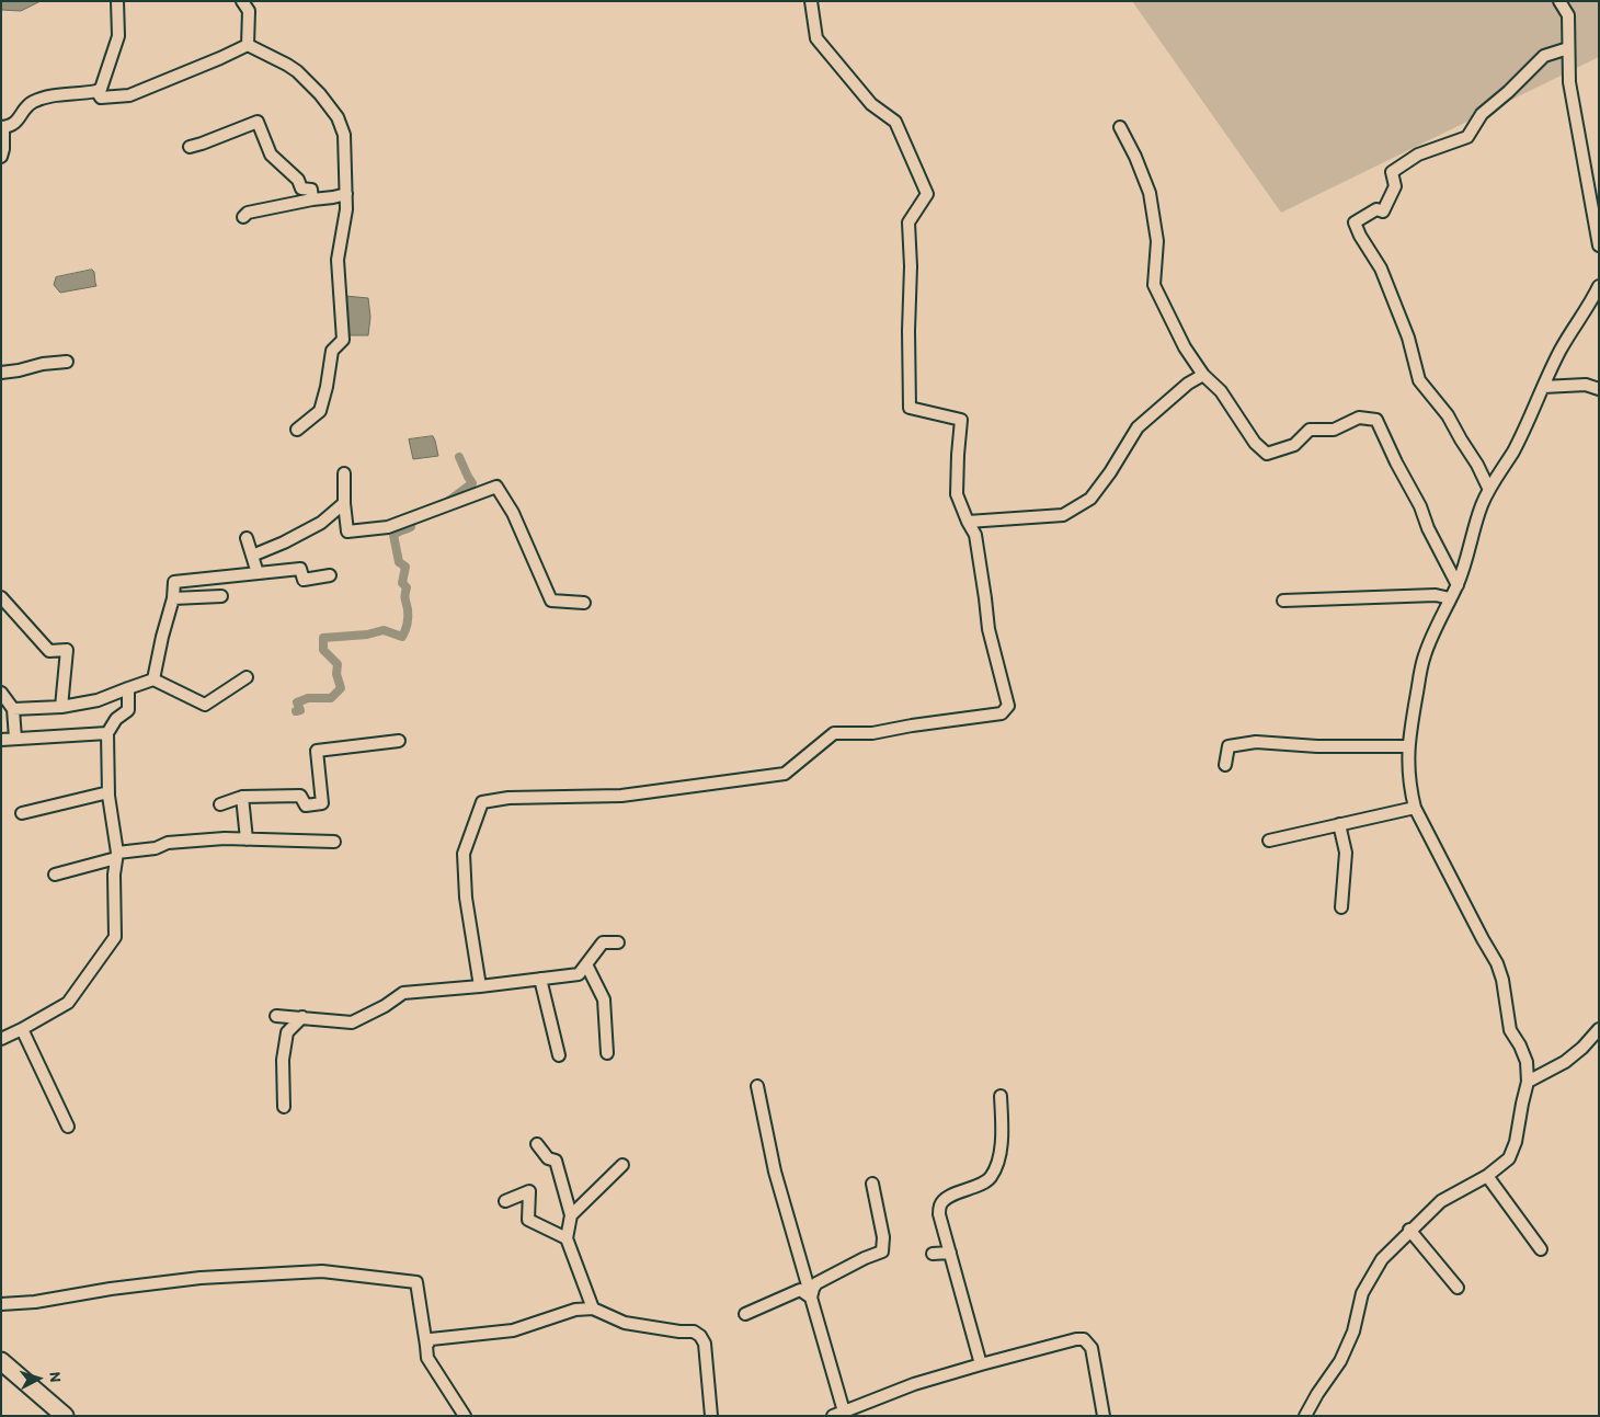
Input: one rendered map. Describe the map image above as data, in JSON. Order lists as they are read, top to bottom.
{
  "north": "right"
}
